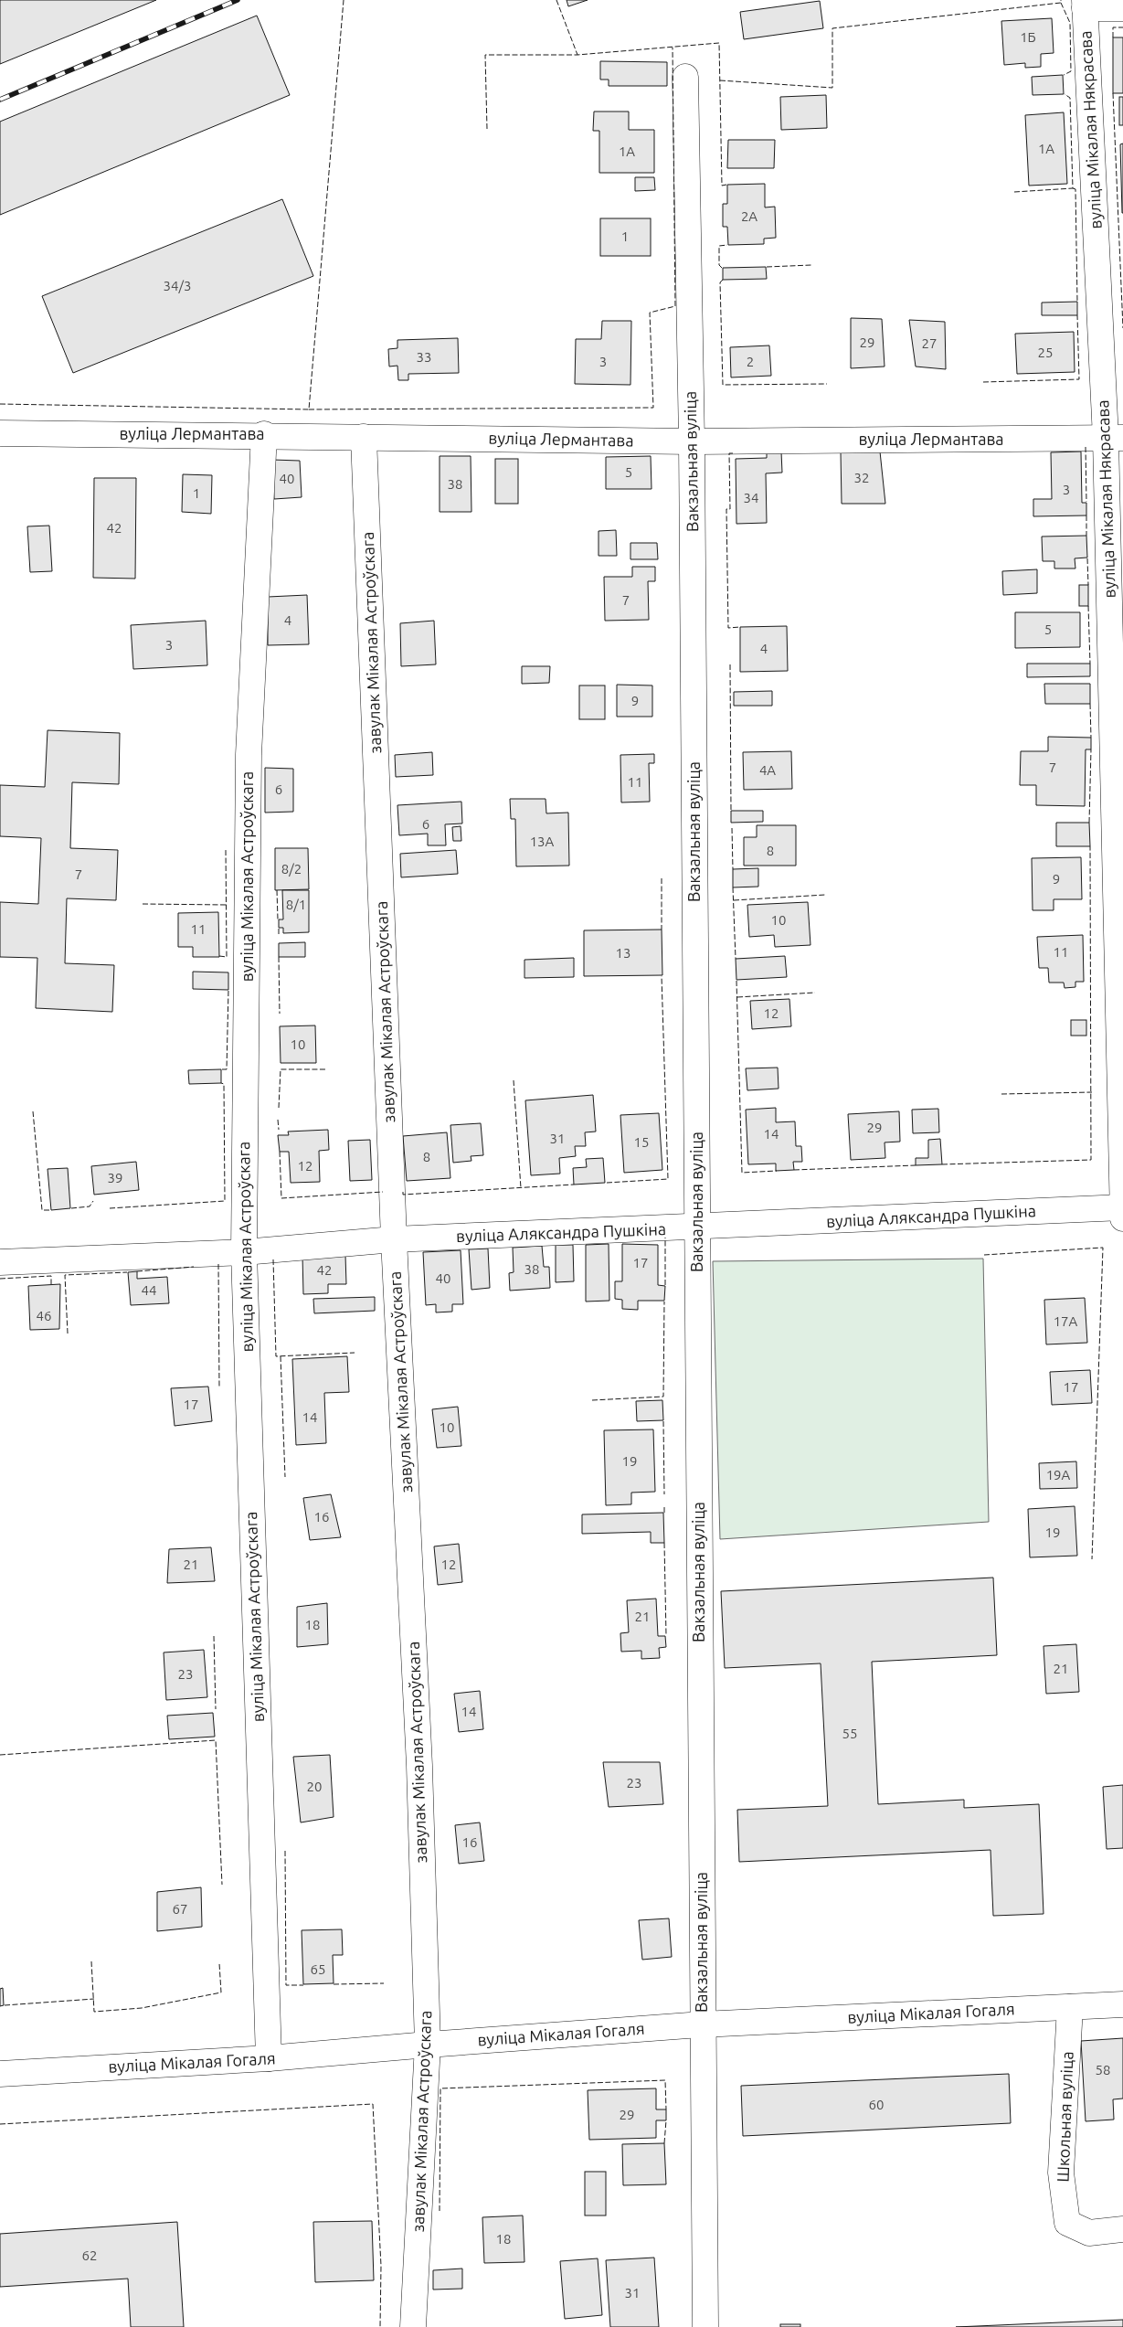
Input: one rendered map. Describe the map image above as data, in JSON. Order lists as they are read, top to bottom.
{
  "streets": {
    "street": [
      "вуліца Мікалая Някрасава",
      "вуліца Лермантава",
      "Вакзальная вуліца",
      "завулак Мікалая Астроўскага",
      "вуліца Мікалая Астроўскага",
      "вуліца Аляксандра Пушкіна",
      "вуліца Мікалая Гогаля",
      "Школьная вуліца"
    ]
  },
  "crossings": [
    ["вуліца Мікалая Някрасава", "вуліца Лермантава"],
    ["вуліца Мікалая Някрасава", "вуліца Аляксандра Пушкіна"],
    ["вуліца Лермантава", "Вакзальная вуліца"],
    ["вуліца Лермантава", "завулак Мікалая Астроўскага"],
    ["вуліца Лермантава", "вуліца Мікалая Астроўскага"],
    ["Вакзальная вуліца", "вуліца Аляксандра Пушкіна"],
    ["Вакзальная вуліца", "вуліца Мікалая Гогаля"],
    ["завулак Мікалая Астроўскага", "вуліца Аляксандра Пушкіна"],
    ["завулак Мікалая Астроўскага", "вуліца Мікалая Гогаля"],
    ["вуліца Мікалая Астроўскага", "вуліца Аляксандра Пушкіна"],
    ["вуліца Мікалая Астроўскага", "вуліца Мікалая Гогаля"],
    ["вуліца Мікалая Гогаля", "Школьная вуліца"]
  ],
  "house_numbers": [
    "1Б",
    "1А",
    "1А",
    "2А",
    "1",
    "34/3",
    "29",
    "27",
    "25",
    "33",
    "3",
    "2",
    "5",
    "32",
    "40",
    "38",
    "3",
    "1",
    "34",
    "42",
    "7",
    "4",
    "5",
    "3",
    "4",
    "9",
    "7",
    "4А",
    "11",
    "6",
    "6",
    "13А",
    "8",
    "8/2",
    "7",
    "9",
    "8/1",
    "10",
    "11",
    "11",
    "13",
    "12",
    "10",
    "29",
    "14",
    "31",
    "15",
    "8",
    "12",
    "39",
    "17",
    "38",
    "42",
    "40",
    "44",
    "46",
    "17А",
    "17",
    "17",
    "14",
    "10",
    "19",
    "19А",
    "16",
    "19",
    "21",
    "12",
    "21",
    "18",
    "21",
    "23",
    "14",
    "55",
    "23",
    "20",
    "16",
    "67",
    "65",
    "58",
    "60",
    "29",
    "18",
    "62",
    "31"
  ]
}
